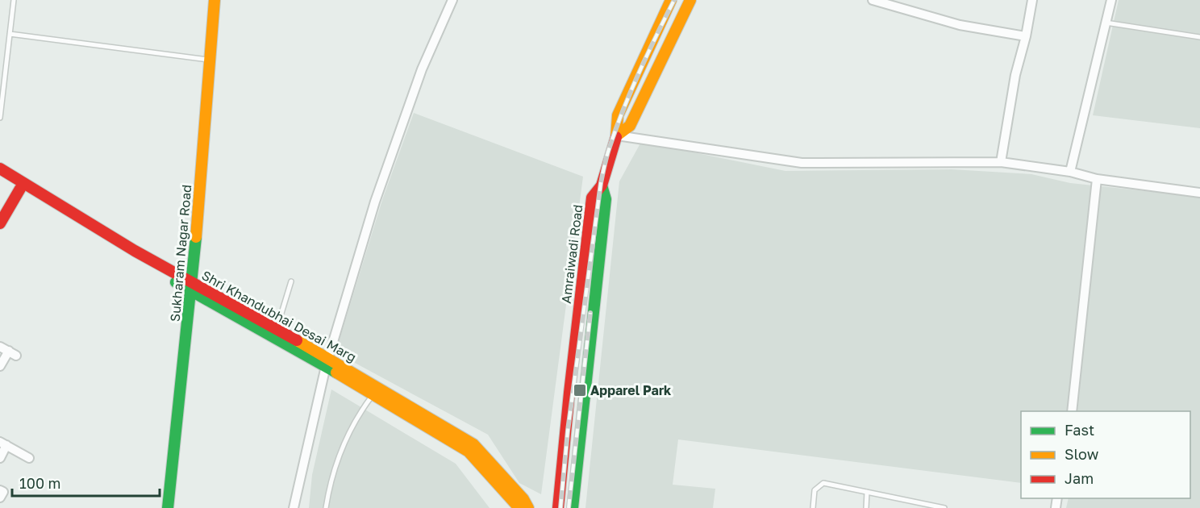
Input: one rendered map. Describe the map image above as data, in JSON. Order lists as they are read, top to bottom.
{
  "streets": {
    "main road": ["Sukharam Nagar Road", "Amraiwadi Road", "Shri Khandubhai Desai Marg"]
  },
  "crossings": [
    ["Sukharam Nagar Road", "Shri Khandubhai Desai Marg"]
  ],
  "places": {
    "transit": ["Apparel Park"]
  },
  "legend": ["Fast", "Slow", "Jam"],
  "scale_bar": "100 m"
}
